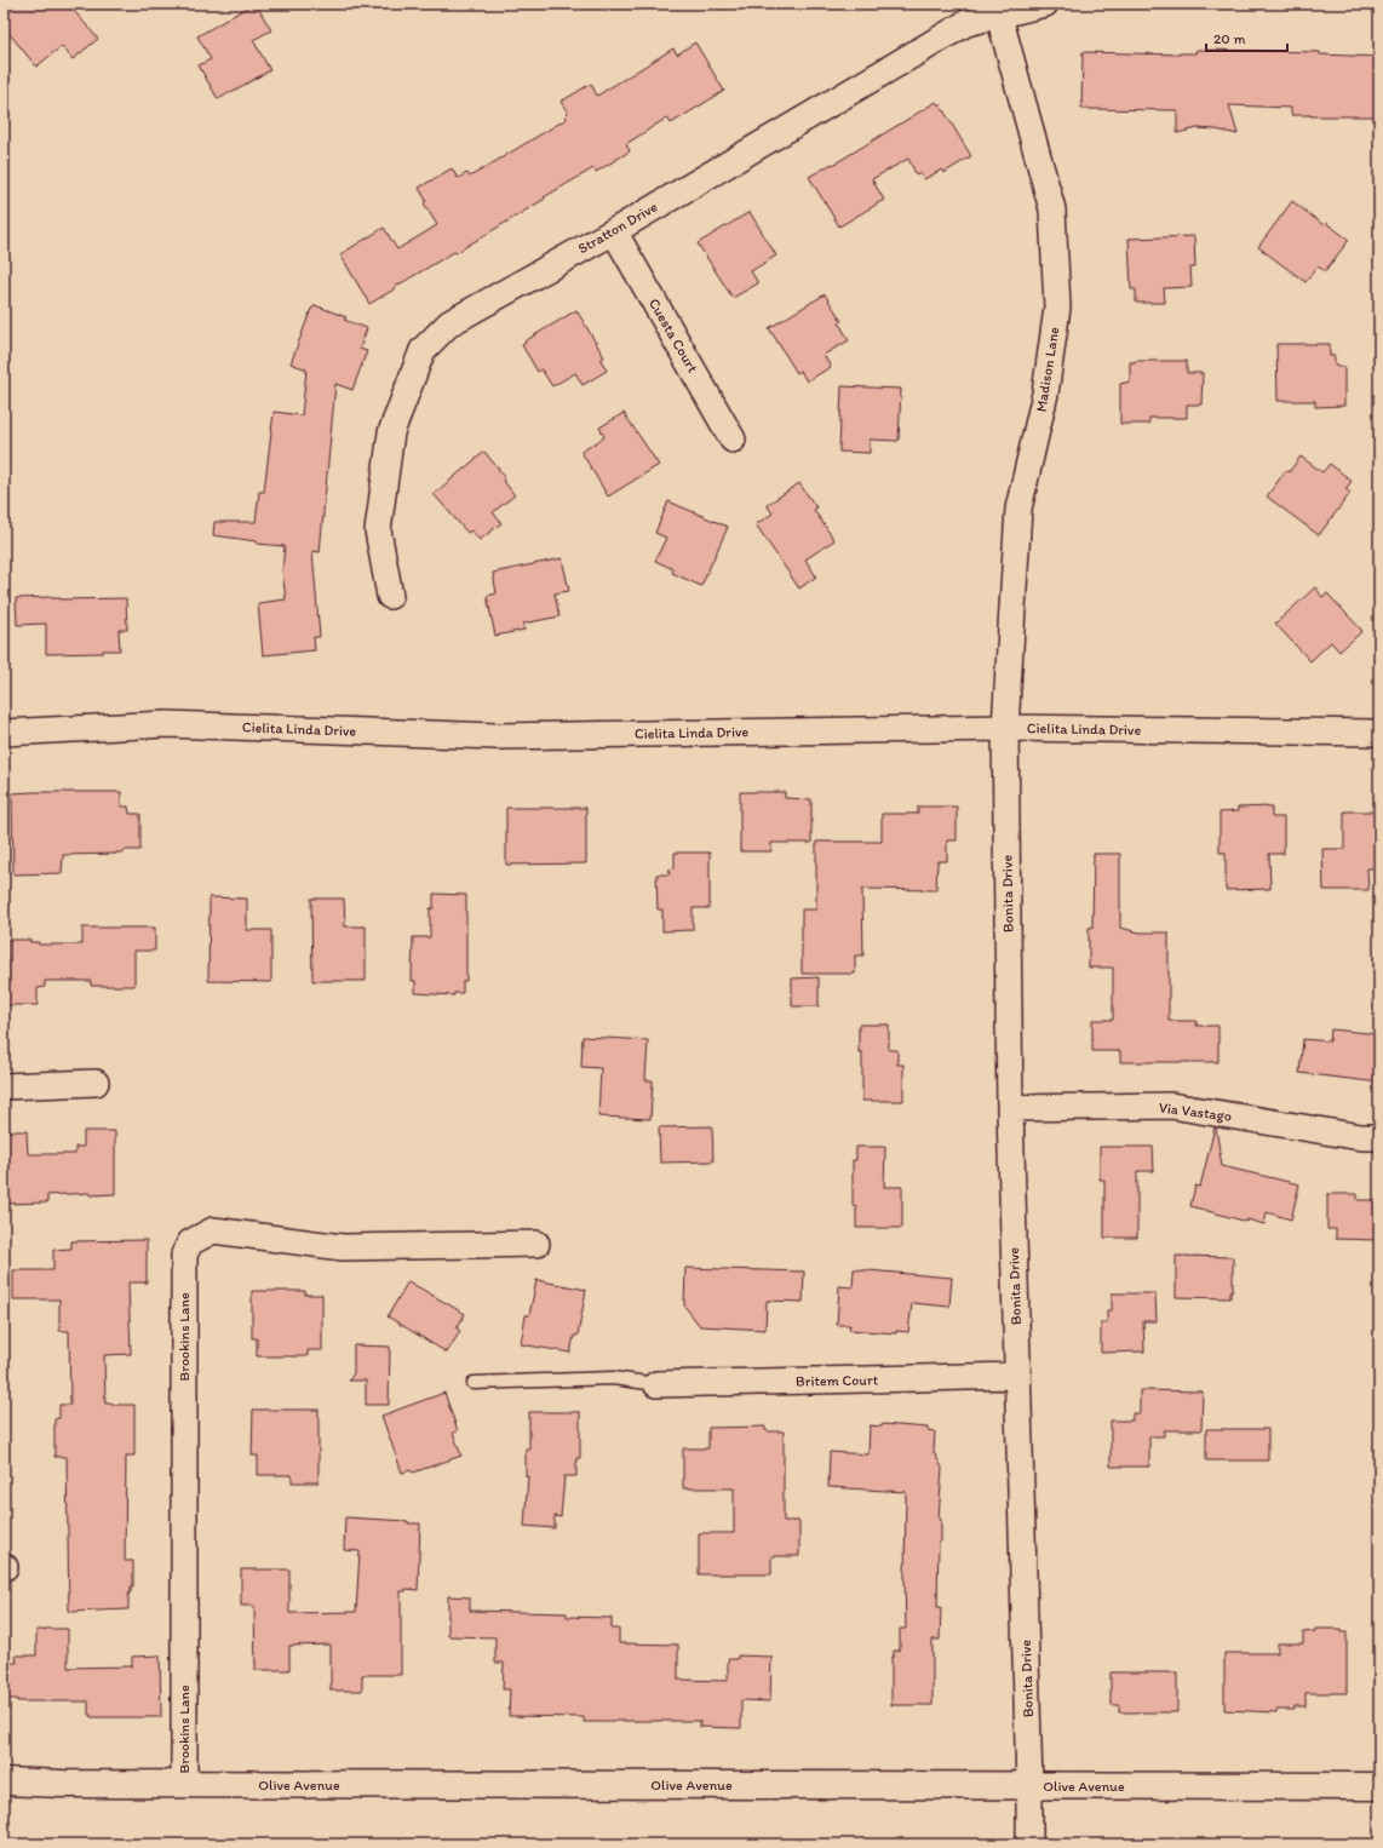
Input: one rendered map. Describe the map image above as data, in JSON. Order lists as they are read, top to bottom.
{
  "streets": {
    "main road": ["Olive Avenue"],
    "street": [
      "Stratton Drive",
      "Cuesta Court",
      "Madison Lane",
      "Cielita Linda Drive",
      "Bonita Drive",
      "Via Vastago",
      "Brookins Lane",
      "Britem Court"
    ]
  },
  "crossings": [
    ["Stratton Drive", "Cuesta Court"],
    ["Stratton Drive", "Madison Lane"],
    ["Madison Lane", "Cielita Linda Drive"],
    ["Madison Lane", "Bonita Drive"],
    ["Cielita Linda Drive", "Bonita Drive"],
    ["Bonita Drive", "Via Vastago"],
    ["Bonita Drive", "Britem Court"],
    ["Bonita Drive", "Olive Avenue"],
    ["Brookins Lane", "Olive Avenue"]
  ],
  "scale_bar": "20 m"
}
